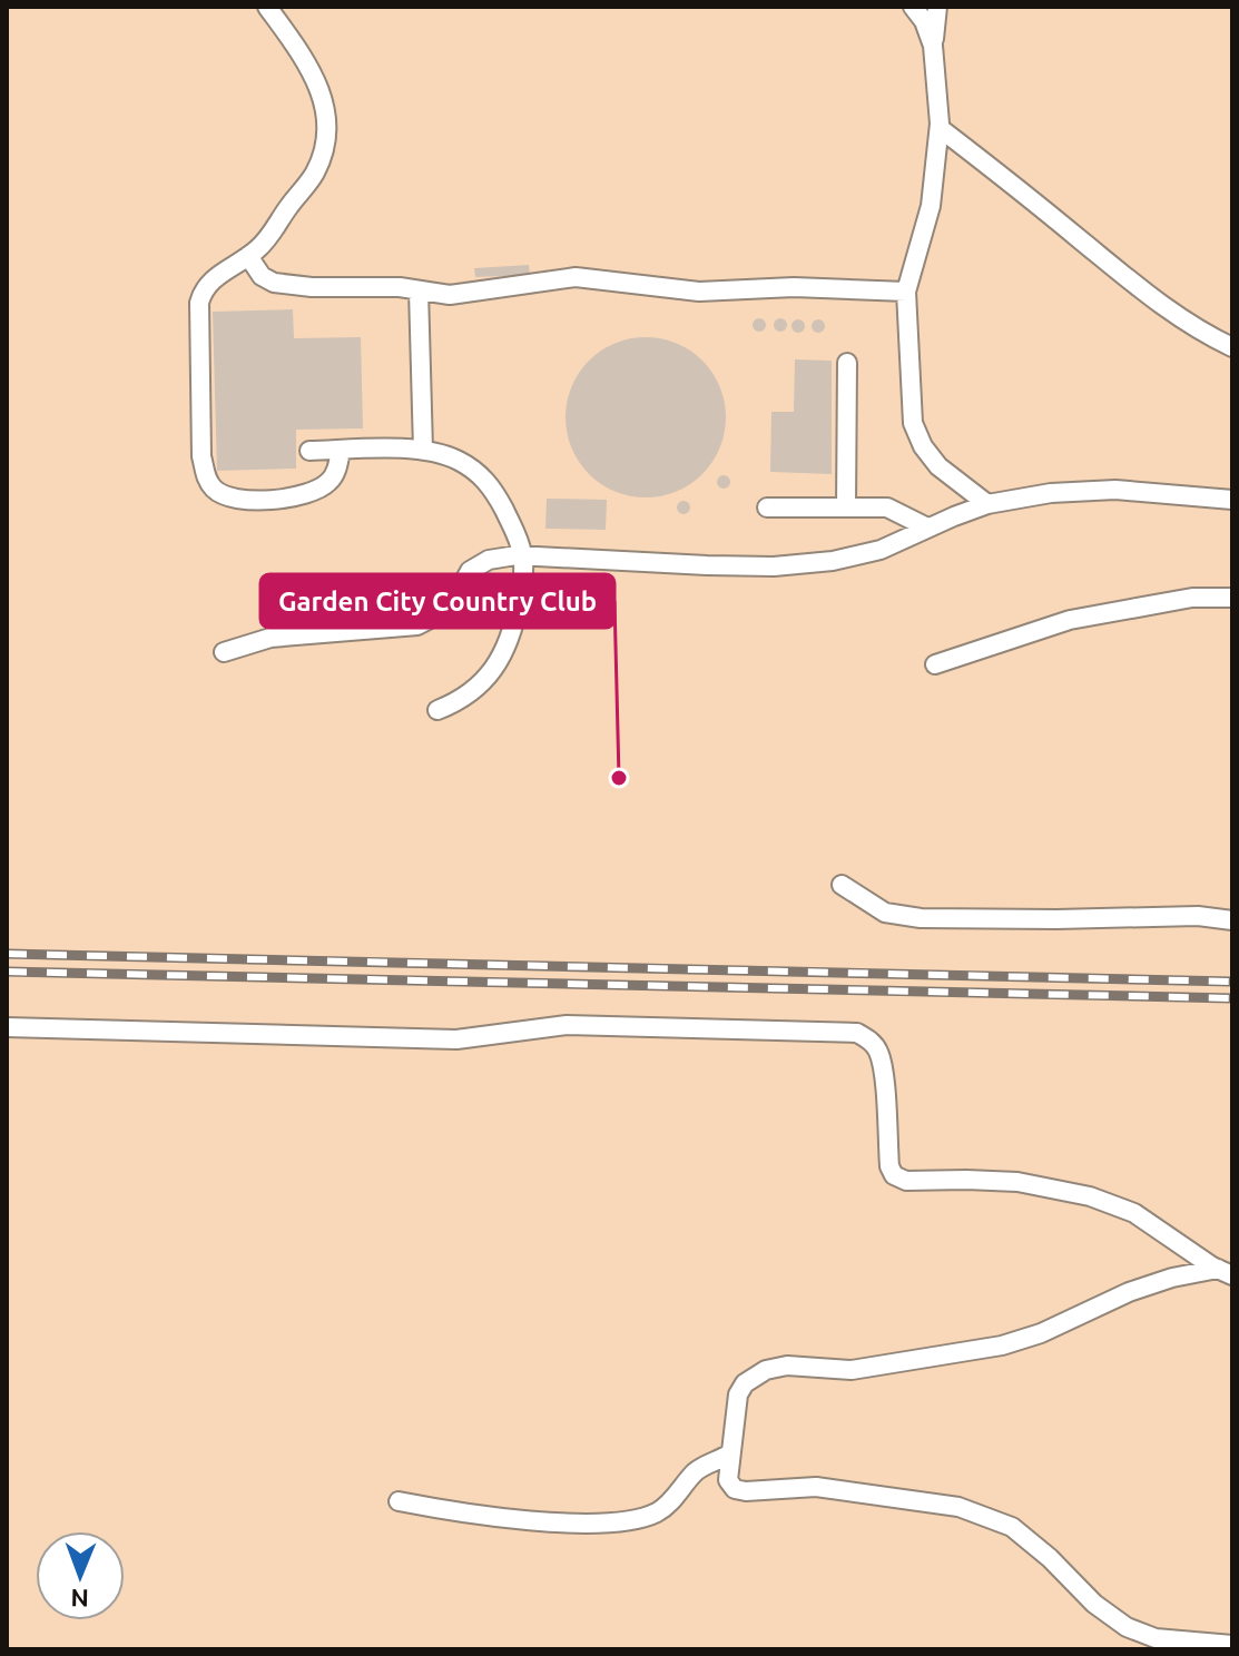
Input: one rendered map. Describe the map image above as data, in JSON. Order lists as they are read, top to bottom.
{
  "places": ["Garden City Country Club"],
  "north": "bottom"
}
